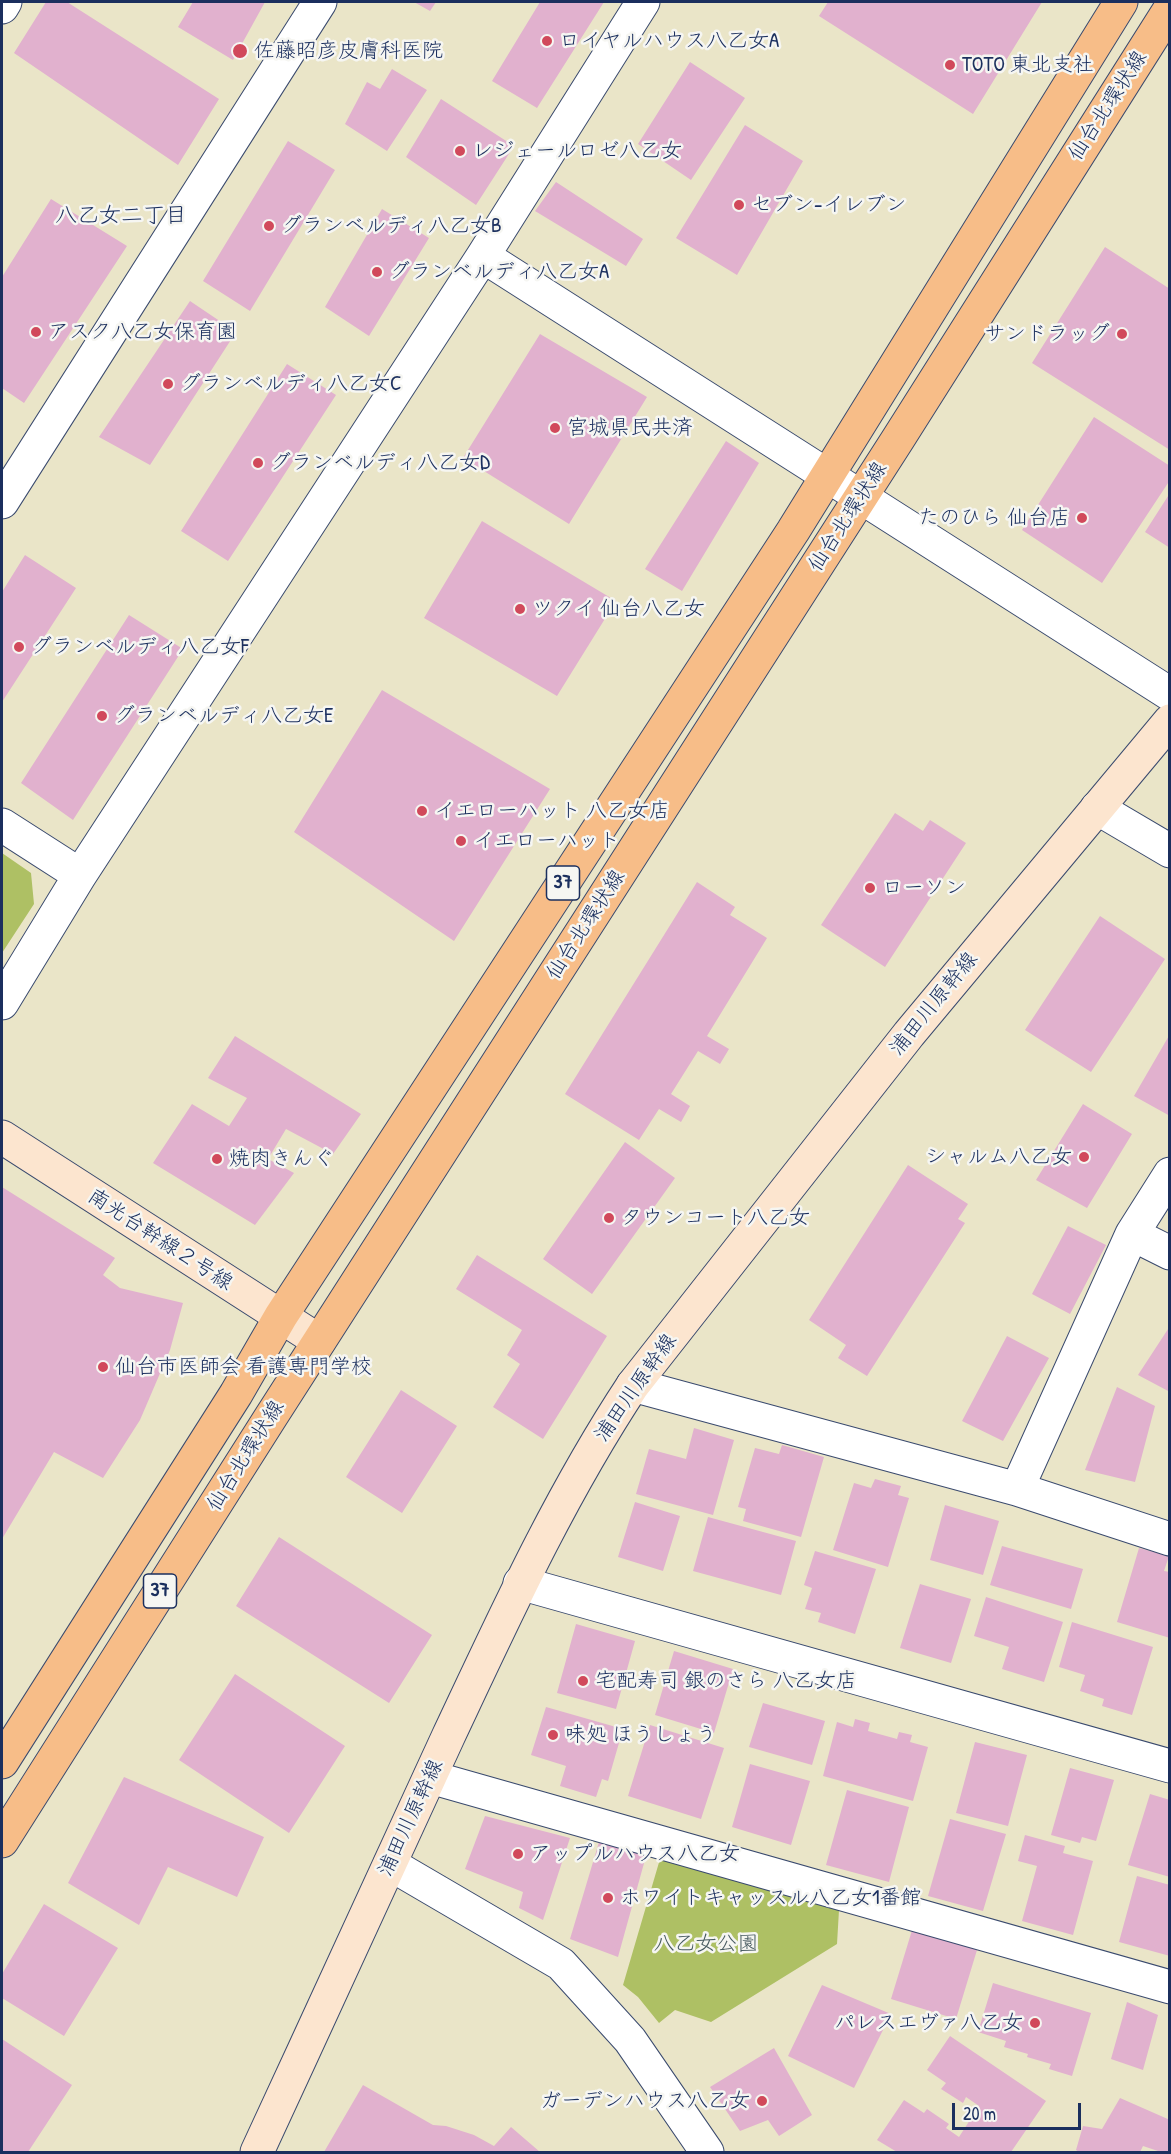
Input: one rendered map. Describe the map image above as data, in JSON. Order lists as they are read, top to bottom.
{
  "streets": {
    "main road": ["仙台北環状線", "37"],
    "street": ["浦田川原幹線", "南光台幹線２号線"]
  },
  "crossings": [
    ["仙台北環状線", "南光台幹線２号線"]
  ],
  "districts": ["八乙女二丁目"],
  "parks": ["八乙女公園"],
  "places": [
    "ロイヤルハウス八乙女A",
    "佐藤昭彦皮膚科医院",
    "TOTO 東北支社",
    "レジェールロゼ八乙女",
    "セブン-イレブン",
    "グランベルディ八乙女B",
    "グランベルディ八乙女A",
    "アスク八乙女保育園",
    "サンドラッグ",
    "グランベルディ八乙女C",
    "宮城県民共済",
    "グランベルディ八乙女D",
    "たのひら 仙台店",
    "ツクイ 仙台八乙女",
    "グランベルディ八乙女F",
    "グランベルディ八乙女E",
    "イエローハット 八乙女店",
    "イエローハット",
    "ローソン",
    "シャルム八乙女",
    "焼肉きんぐ",
    "タウンコート八乙女",
    "仙台市医師会 看護専門学校",
    "宅配寿司 銀のさら 八乙女店",
    "味処 ほうしょう",
    "アップルハウス八乙女",
    "ホワイトキャッスル八乙女1番館",
    "パレスエヴァ八乙女",
    "ガーデンハウス八乙女"
  ],
  "scale_bar": "20 m"
}
